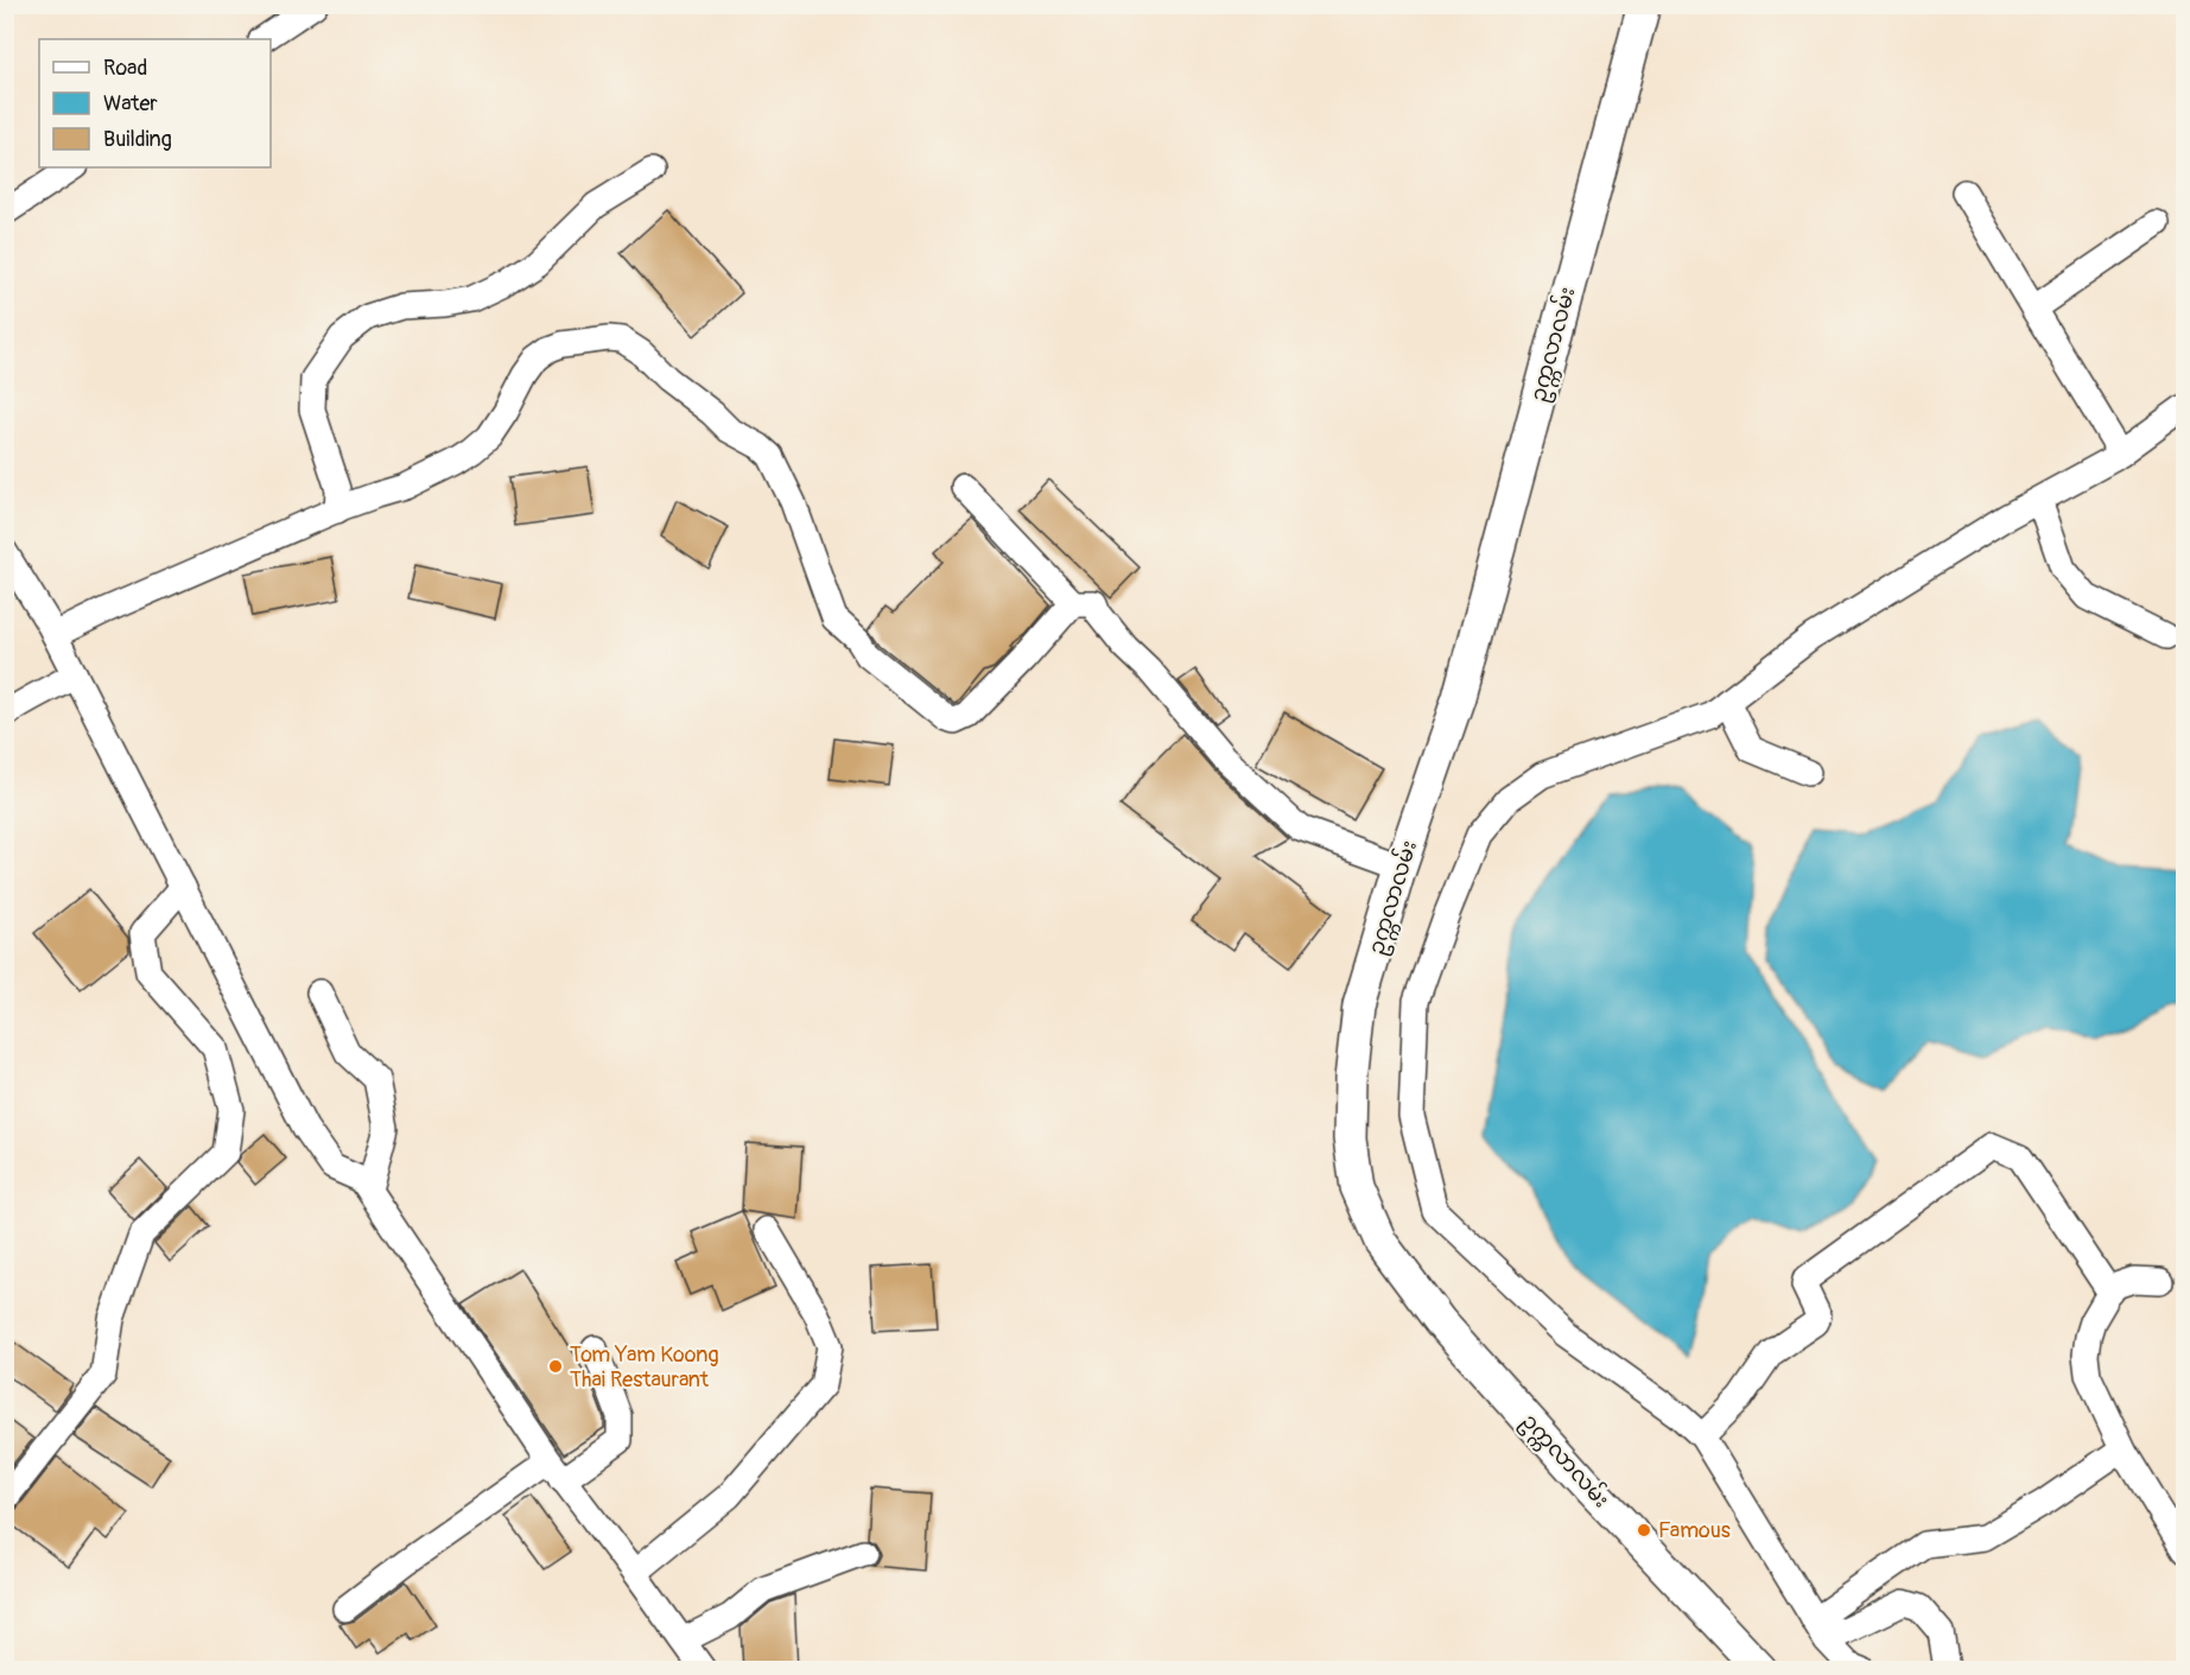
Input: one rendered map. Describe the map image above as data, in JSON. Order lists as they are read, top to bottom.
{
  "streets": {
    "main road": ["ဥက္ကလာလမ်း"]
  },
  "places": ["Tom Yam Koong Thai Restaurant", "Famous"],
  "legend": ["Road", "Water", "Building"]
}
